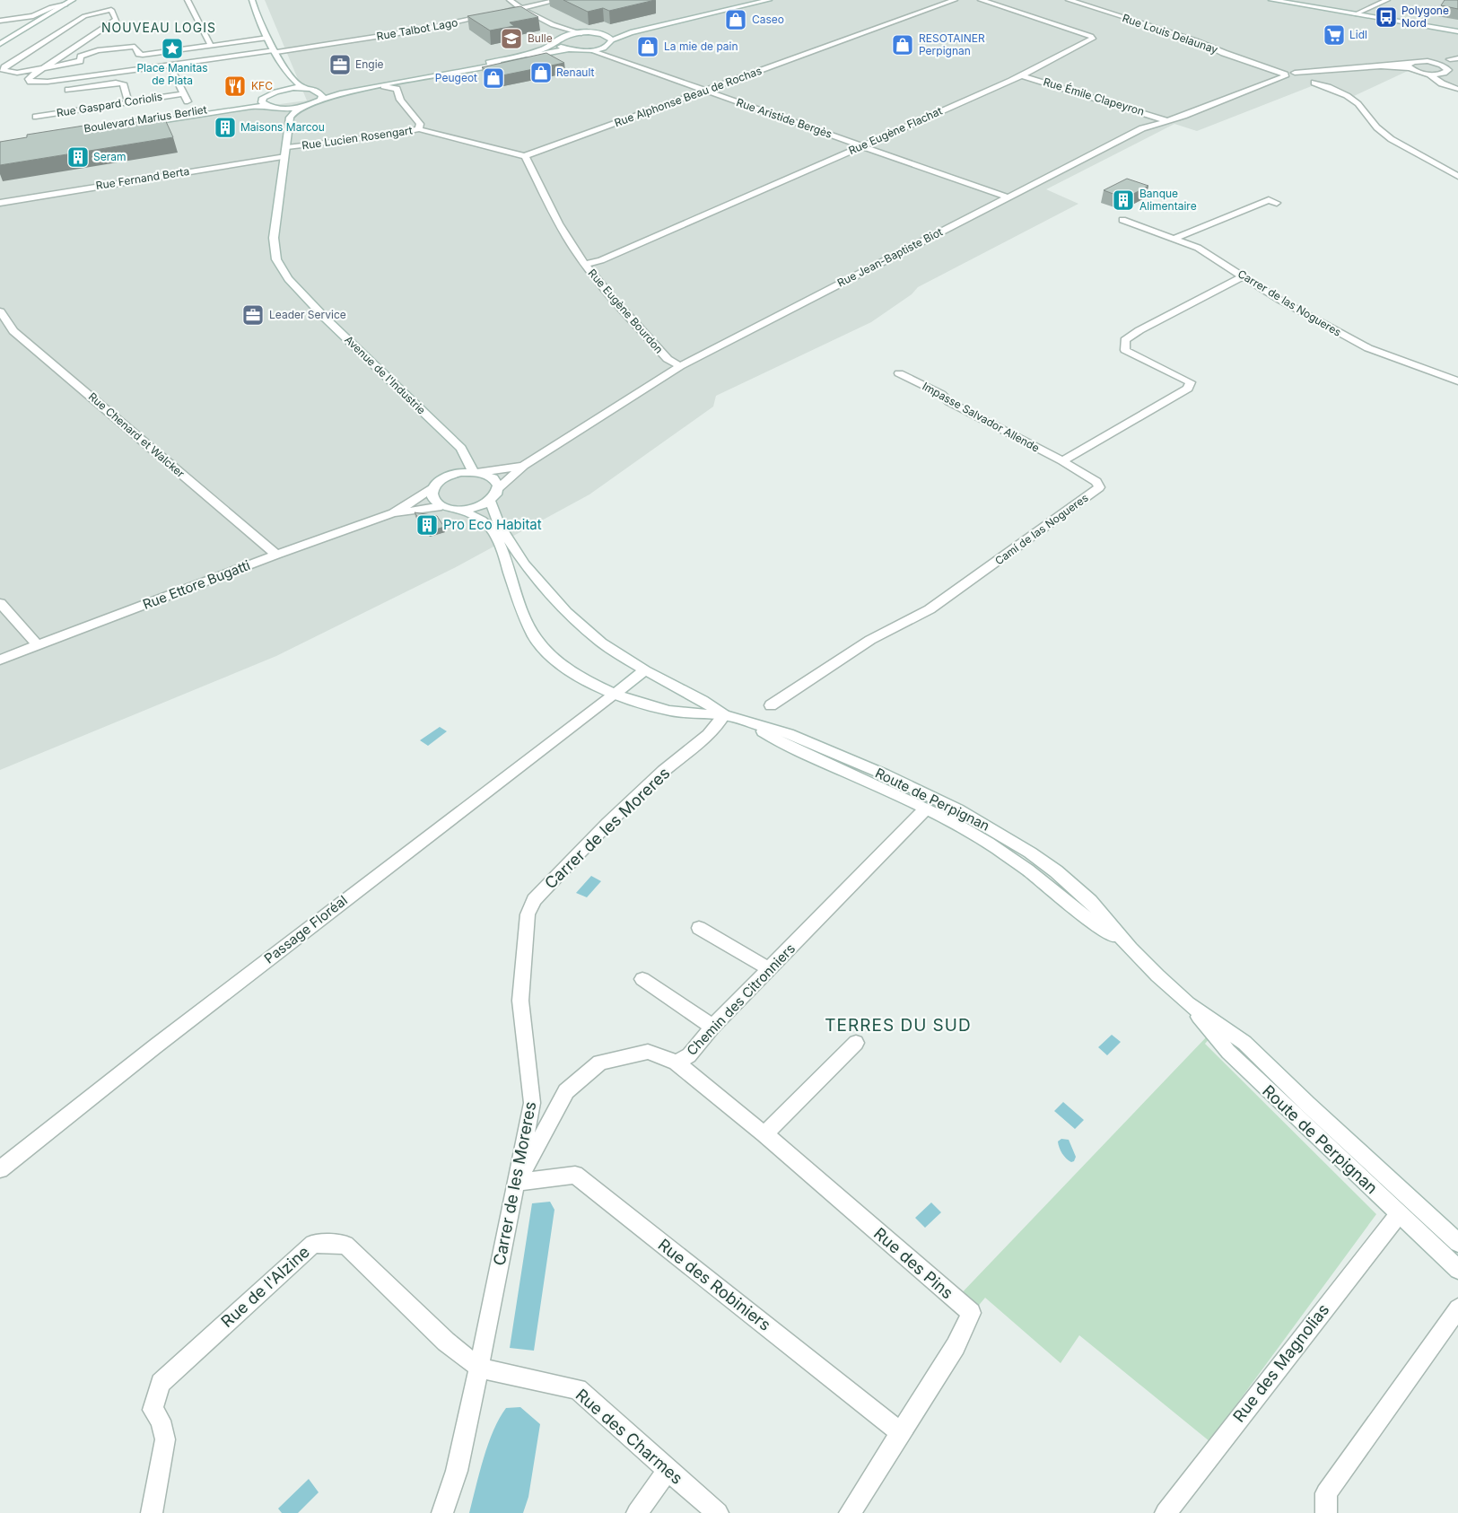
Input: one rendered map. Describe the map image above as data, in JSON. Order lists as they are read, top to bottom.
{
  "streets": {
    "street": [
      "Rue Talbot Lago",
      "Rue Louis Delaunay",
      "Rue Alphonse Beau de Rochas",
      "Rue Émile Clapeyron",
      "Rue Gaspard Coriolis",
      "Rue Aristide Bergès",
      "Boulevard Marius Berliet",
      "Rue Eugène Flachat",
      "Rue Lucien Rosengart",
      "Rue Fernand Berta",
      "Rue Jean-Baptiste Biot",
      "Carrer de las Nogueres",
      "Rue Eugène Bourdon",
      "Avenue de l'Industrie",
      "Impasse Salvador Allende",
      "Rue Chenard et Walcker",
      "Camí de las Nogueres",
      "Rue Ettore Bugatti",
      "Route de Perpignan",
      "Carrer de les Moreres",
      "Passage Floréal",
      "Chemin des Citronniers",
      "Rue des Pins",
      "Rue des Robiniers",
      "Rue de l'Alzine",
      "Rue des Magnolias",
      "Rue des Charmes"
    ]
  },
  "crossings": [
    ["Rue Talbot Lago", "Rue Gaspard Coriolis"],
    ["Rue Louis Delaunay", "Rue Jean-Baptiste Biot"],
    ["Rue Alphonse Beau de Rochas", "Rue Aristide Bergès"],
    ["Rue Alphonse Beau de Rochas", "Rue Eugène Bourdon"],
    ["Rue Émile Clapeyron", "Rue Eugène Flachat"],
    ["Rue Émile Clapeyron", "Rue Jean-Baptiste Biot"],
    ["Rue Aristide Bergès", "Rue Eugène Flachat"],
    ["Rue Aristide Bergès", "Rue Jean-Baptiste Biot"],
    ["Rue Eugène Flachat", "Rue Eugène Bourdon"],
    ["Rue Lucien Rosengart", "Rue Fernand Berta"],
    ["Rue Lucien Rosengart", "Avenue de l'Industrie"],
    ["Rue Fernand Berta", "Avenue de l'Industrie"],
    ["Rue Jean-Baptiste Biot", "Rue Eugène Bourdon"],
    ["Rue Jean-Baptiste Biot", "Avenue de l'Industrie"],
    ["Rue Jean-Baptiste Biot", "Rue Ettore Bugatti"],
    ["Rue Jean-Baptiste Biot", "Route de Perpignan"],
    ["Avenue de l'Industrie", "Rue Ettore Bugatti"],
    ["Avenue de l'Industrie", "Route de Perpignan"],
    ["Impasse Salvador Allende", "Camí de las Nogueres"],
    ["Rue Chenard et Walcker", "Rue Ettore Bugatti"],
    ["Rue Ettore Bugatti", "Route de Perpignan"],
    ["Route de Perpignan", "Carrer de les Moreres"],
    ["Route de Perpignan", "Passage Floréal"],
    ["Route de Perpignan", "Chemin des Citronniers"],
    ["Route de Perpignan", "Rue des Magnolias"],
    ["Carrer de les Moreres", "Chemin des Citronniers"],
    ["Carrer de les Moreres", "Rue des Robiniers"],
    ["Carrer de les Moreres", "Rue de l'Alzine"],
    ["Carrer de les Moreres", "Rue des Charmes"],
    ["Chemin des Citronniers", "Rue des Pins"],
    ["Chemin des Citronniers", "Rue des Robiniers"],
    ["Rue des Pins", "Rue des Robiniers"],
    ["Rue de l'Alzine", "Rue des Charmes"]
  ],
  "districts": ["NOUVEAU LOGIS", "TERRES DU SUD"],
  "places": {
    "bus stop": ["Polygone Nord"],
    "shop": [
      "Caseo",
      "RESOTAINER Perpignan",
      "La mie de pain",
      "Renault",
      "Peugeot"
    ],
    "supermarket": ["Lidl"],
    "school or university": ["Bulle"],
    "place": ["Place Manitas de Plata"],
    "office": ["Engie", "Leader Service"],
    "restaurant": ["KFC"],
    "building": [
      "Maisons Marcou",
      "Seram",
      "Banque Alimentaire",
      "Pro Eco Habitat"
    ]
  }
}
